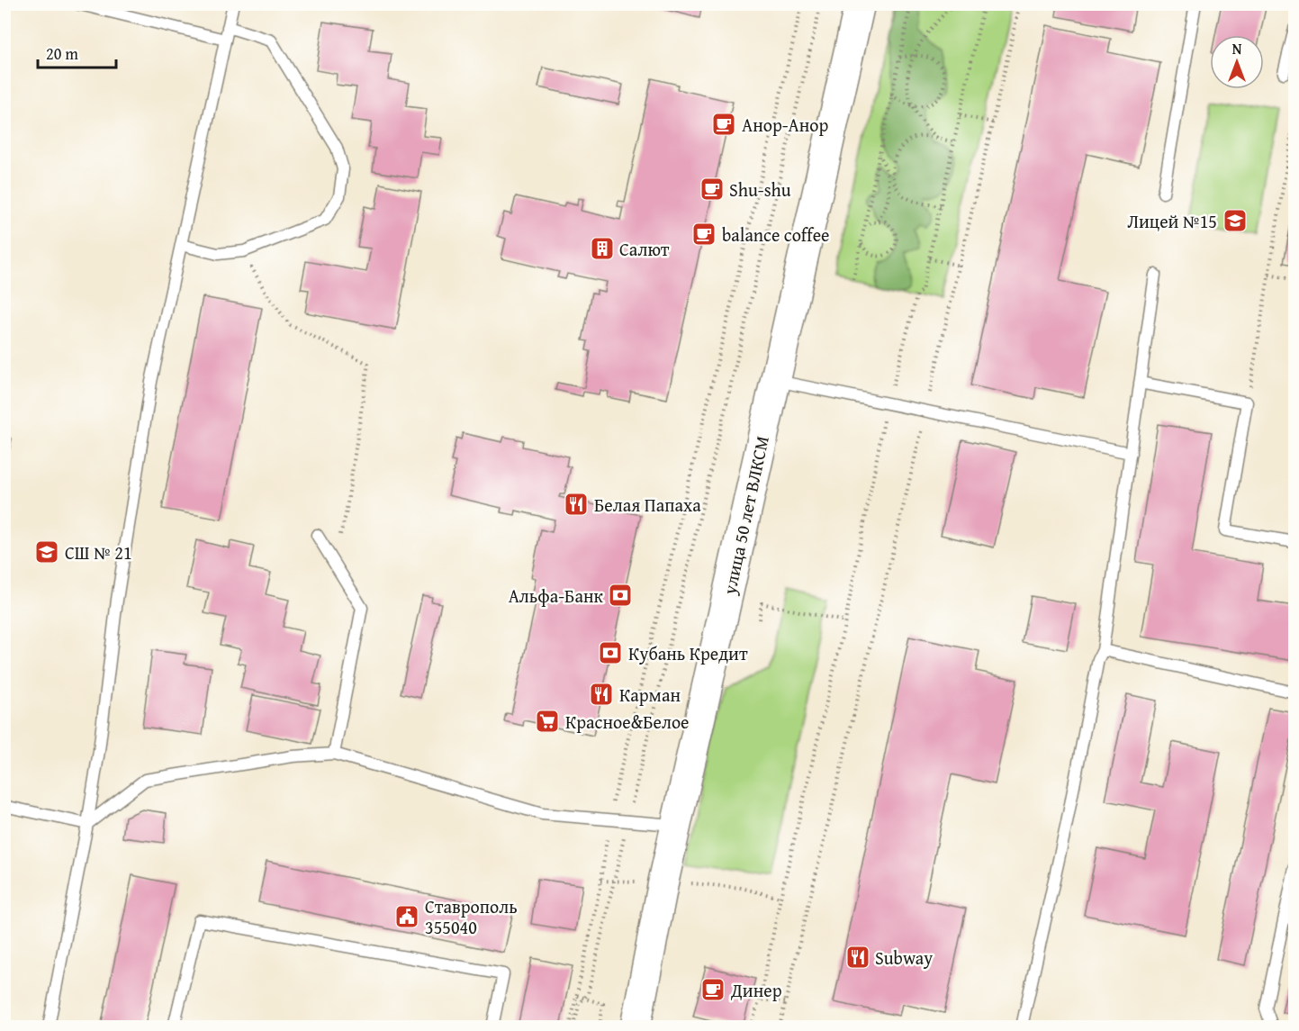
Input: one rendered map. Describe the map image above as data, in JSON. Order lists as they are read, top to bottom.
{
  "streets": {
    "street": ["улица 50 лет ВЛКСМ"]
  },
  "places": {
    "cafe": [
      "Анор-Анор",
      "Shu-shu",
      "balance coffee",
      "Динер"
    ],
    "school or university": ["Лицей №15", "СШ № 21"],
    "building": ["Салют"],
    "restaurant": ["Белая Папаха", "Карман", "Subway"],
    "bank": ["Альфа-Банк", "Кубань Кредит"],
    "supermarket": ["Красное&Белое"],
    "public building": ["Ставрополь 355040"]
  },
  "scale_bar": "20 m",
  "north": "top"
}
